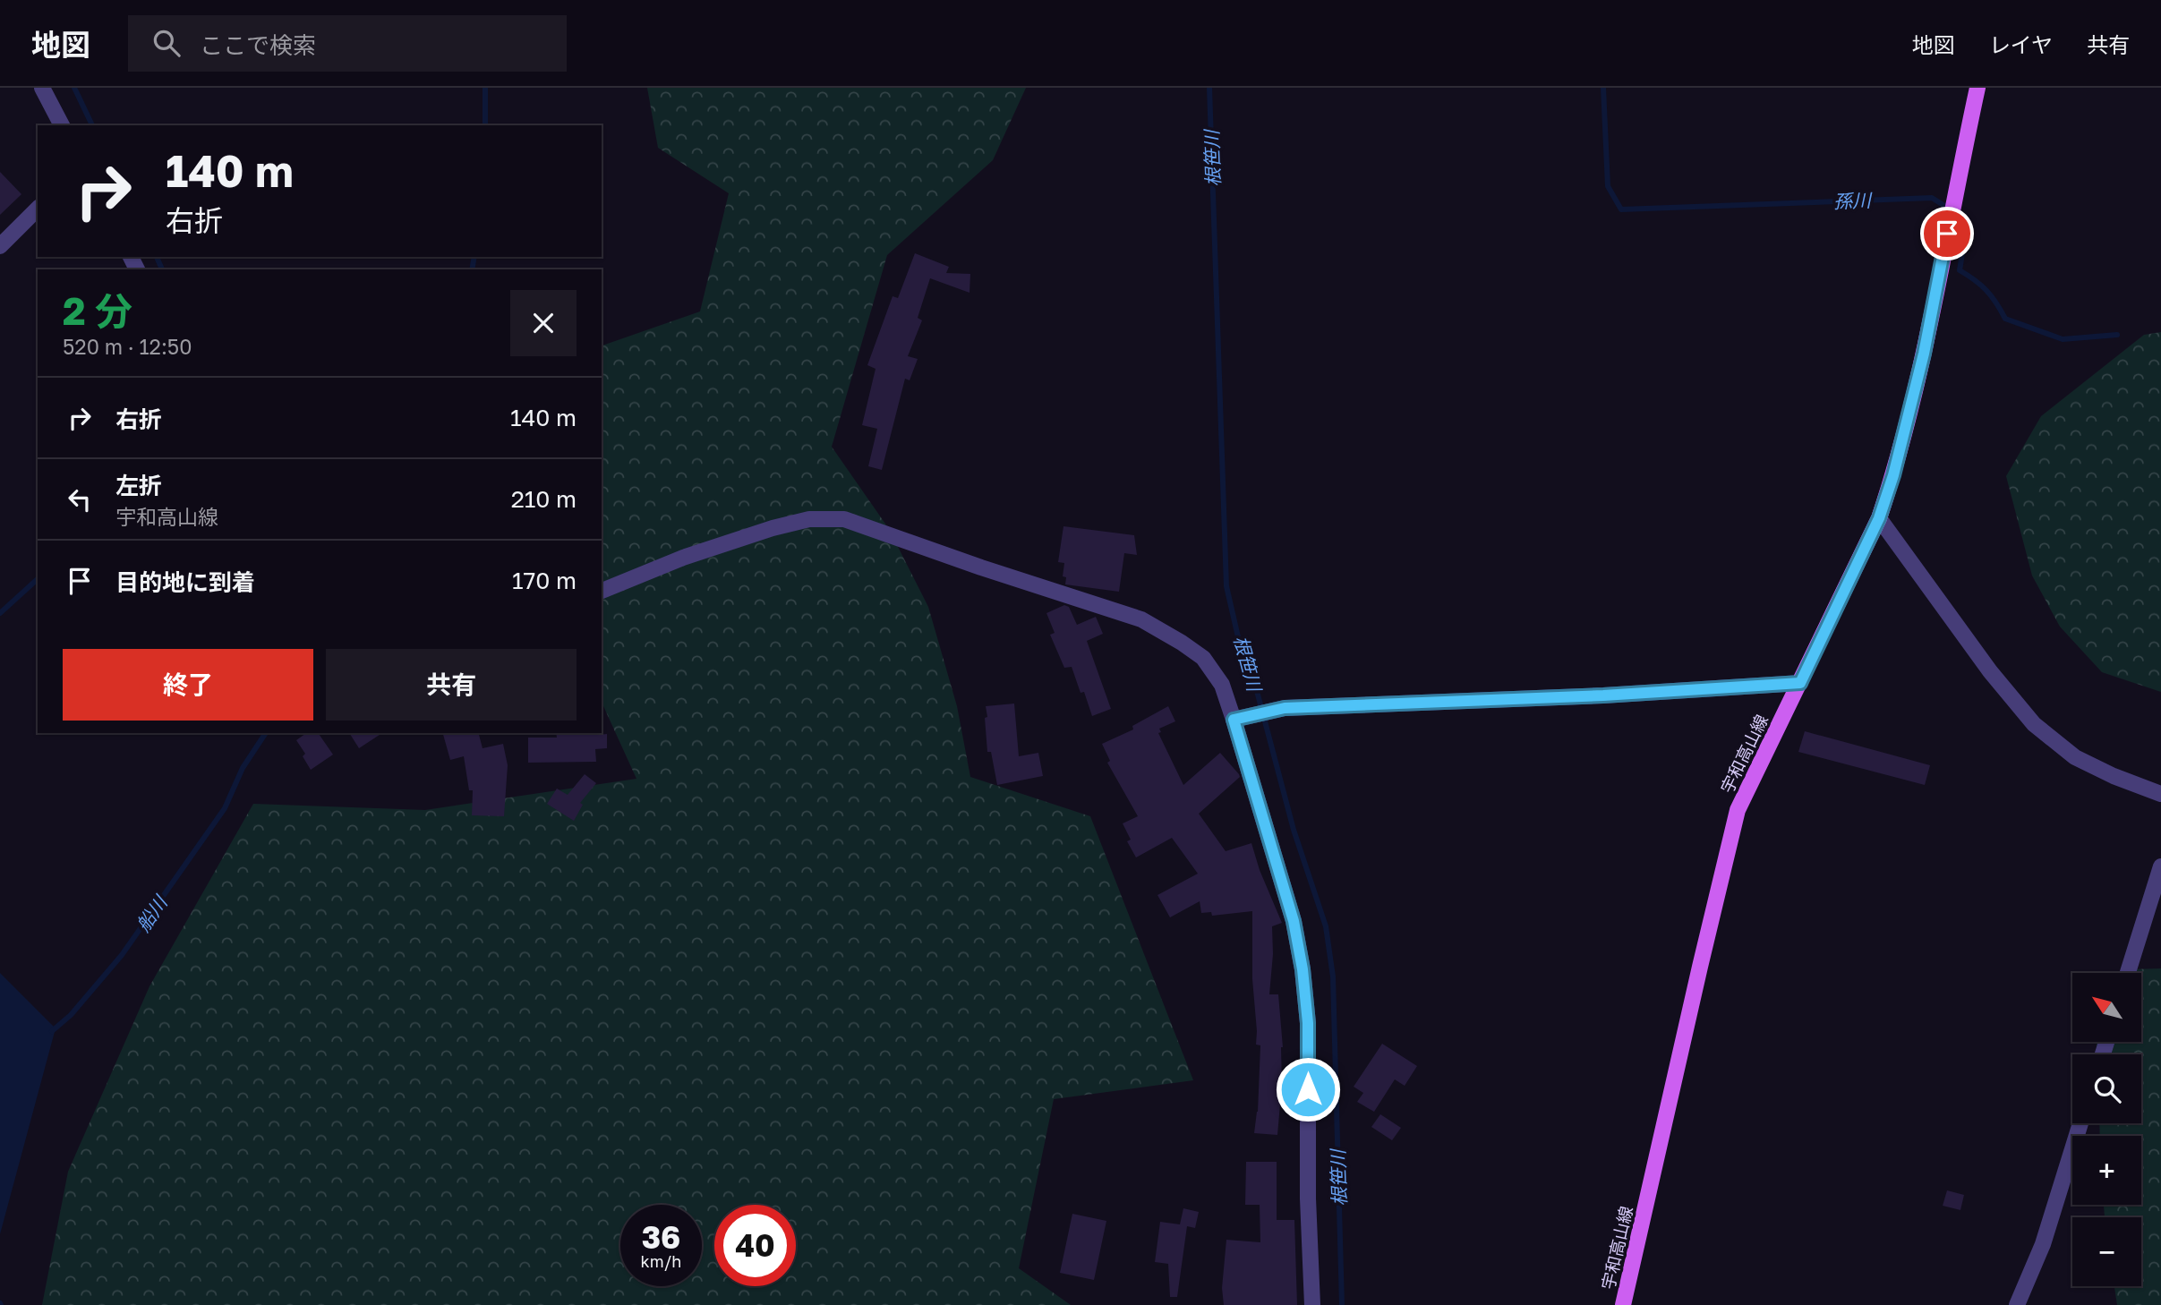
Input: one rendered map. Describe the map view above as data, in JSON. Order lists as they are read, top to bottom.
{
  "streets": {
    "main road": ["宇和高山線"]
  },
  "water": ["根笹川", "孫川", "船川"],
  "north": "top left",
  "page": {
    "header": "地図",
    "search": "ここで検索",
    "nav": ["地図", "レイヤ", "共有"],
    "turn": ["140 m", "右折"],
    "heading": ["2 分", "520 m · 12:50"],
    "list": [
      {
        "name": "右折",
        "value": "140 m"
      },
      {
        "name": "左折",
        "note": "宇和高山線",
        "value": "210 m"
      },
      {
        "name": "目的地に到着",
        "value": "170 m"
      }
    ],
    "buttons": ["終了", "共有"],
    "map_buttons": ["+", "−"],
    "speed": "36 km/h",
    "limit": "40"
  }
}
